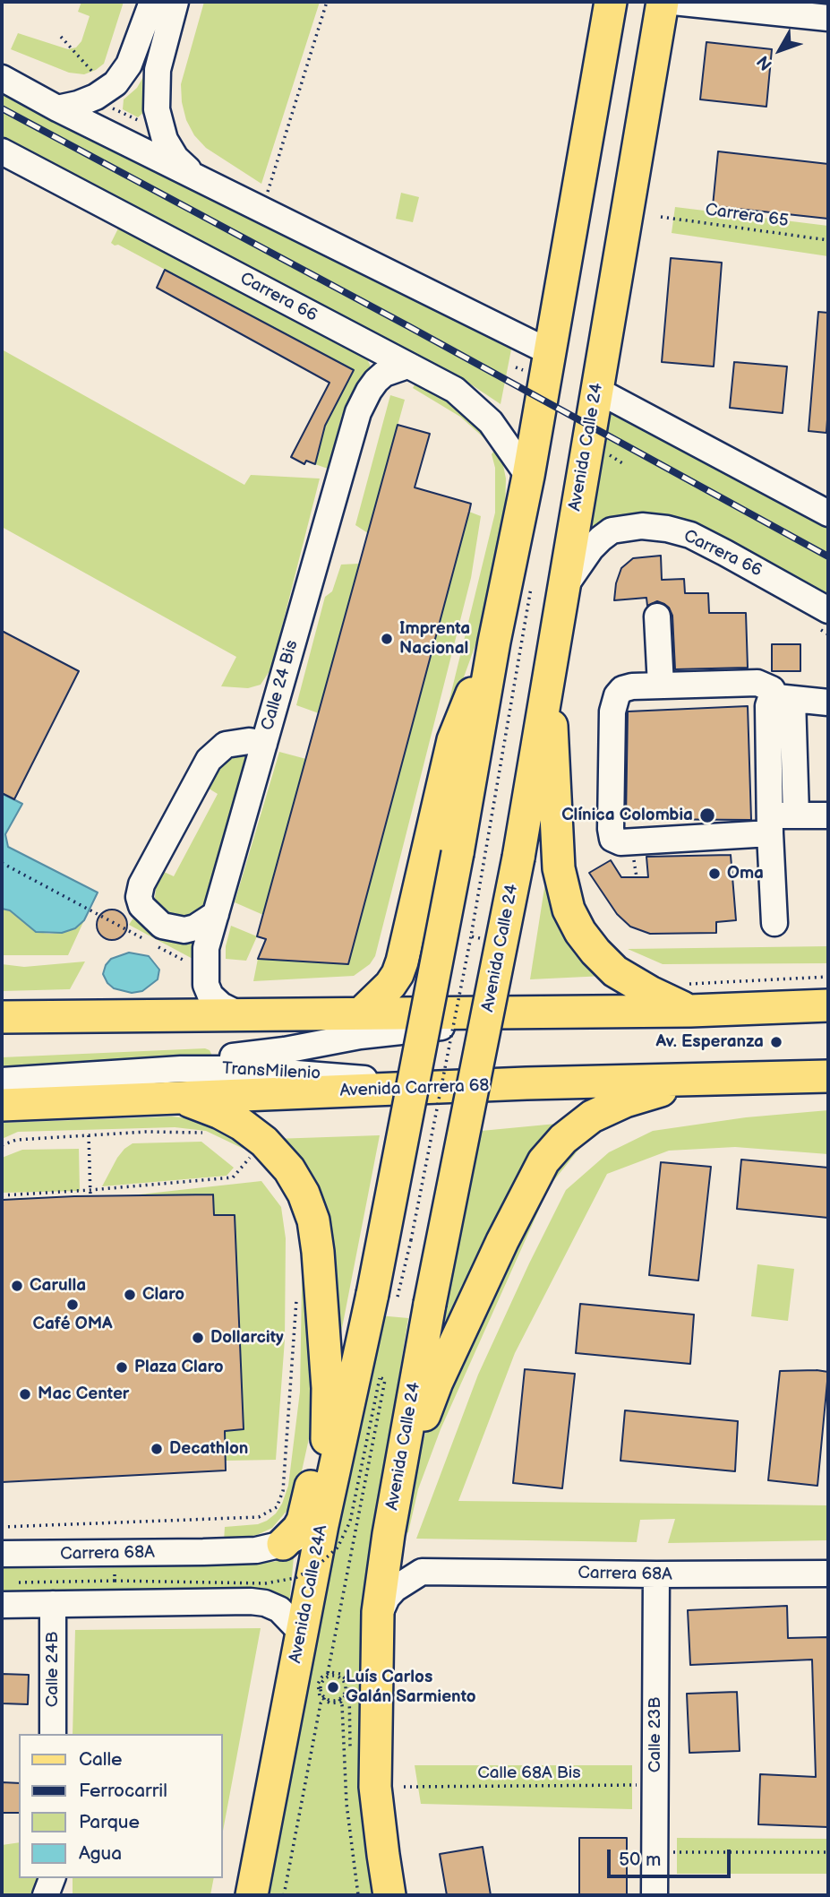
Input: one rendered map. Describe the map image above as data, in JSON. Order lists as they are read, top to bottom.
{
  "streets": {
    "main road": ["Avenida Calle 24", "Avenida Carrera 68", "Avenida Calle 24A"],
    "street": [
      "Carrera 66",
      "Calle 24 Bis",
      "TransMilenio",
      "Carrera 68A",
      "Calle 24B",
      "Calle 23B"
    ],
    "path": ["Carrera 65", "Calle 68A Bis"]
  },
  "crossings": [
    ["Carrera 66", "Avenida Calle 24"],
    ["Carrera 66", "Calle 24 Bis"],
    ["TransMilenio", "Avenida Carrera 68"],
    ["Carrera 68A", "Avenida Calle 24A"],
    ["Carrera 68A", "Calle 23B"],
    ["Calle 23B", "Calle 68A Bis"]
  ],
  "places": [
    "Imprenta Nacional",
    "Clínica Colombia",
    "Oma",
    "Av. Esperanza",
    "Carulla",
    "Claro",
    "Café OMA",
    "Dollarcity",
    "Plaza Claro",
    "Mac Center",
    "Decathlon",
    "Luís Carlos Galán Sarmiento"
  ],
  "legend": [
    "Calle",
    "Ferrocarril",
    "Parque",
    "Agua"
  ],
  "scale_bar": "50 m",
  "north": "bottom left"
}
